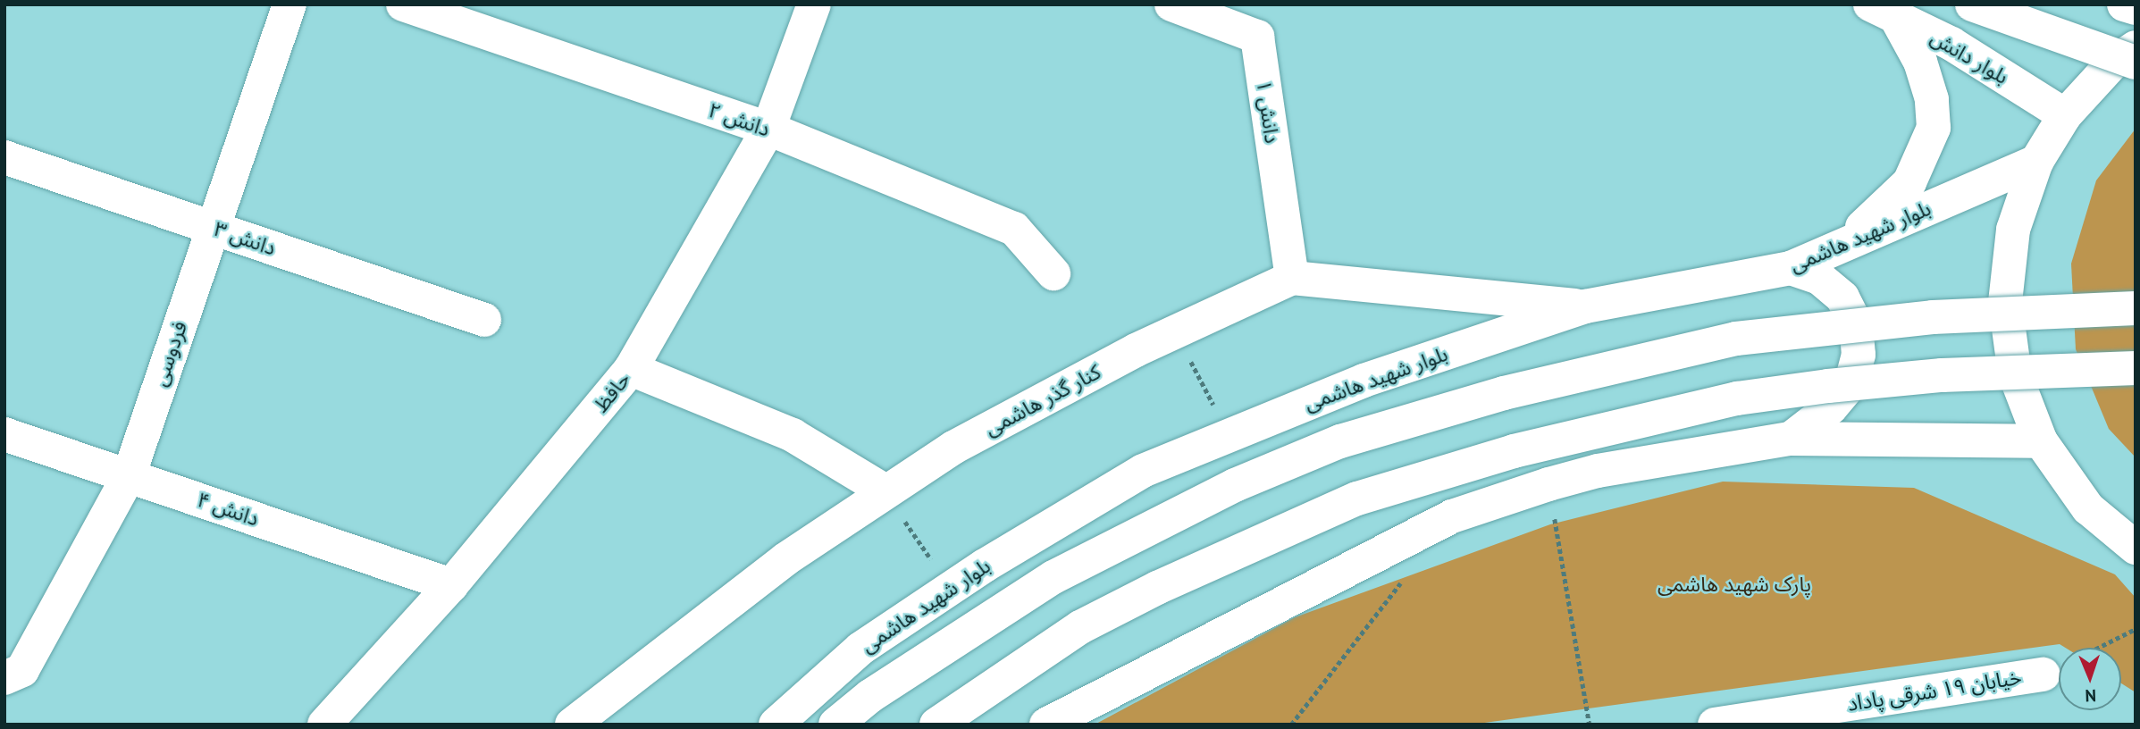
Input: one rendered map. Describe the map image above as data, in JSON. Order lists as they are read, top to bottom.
{
  "streets": {
    "main road": [
      "بلوار دانش",
      "دانش ۱",
      "دانش ۲",
      "بلوار شهید هاشمی",
      "دانش ۳",
      "فردوسی",
      "حافظ",
      "کنار گذر هاشمی",
      "دانش ۴",
      "خیابان ۱۹ شرقی پاداد"
    ]
  },
  "crossings": [
    ["دانش ۱", "کنار گذر هاشمی"],
    ["دانش ۲", "حافظ"],
    ["دانش ۳", "فردوسی"],
    ["فردوسی", "دانش ۴"],
    ["حافظ", "دانش ۴"]
  ],
  "parks": ["پارک شهید هاشمی"],
  "north": "bottom"
}
